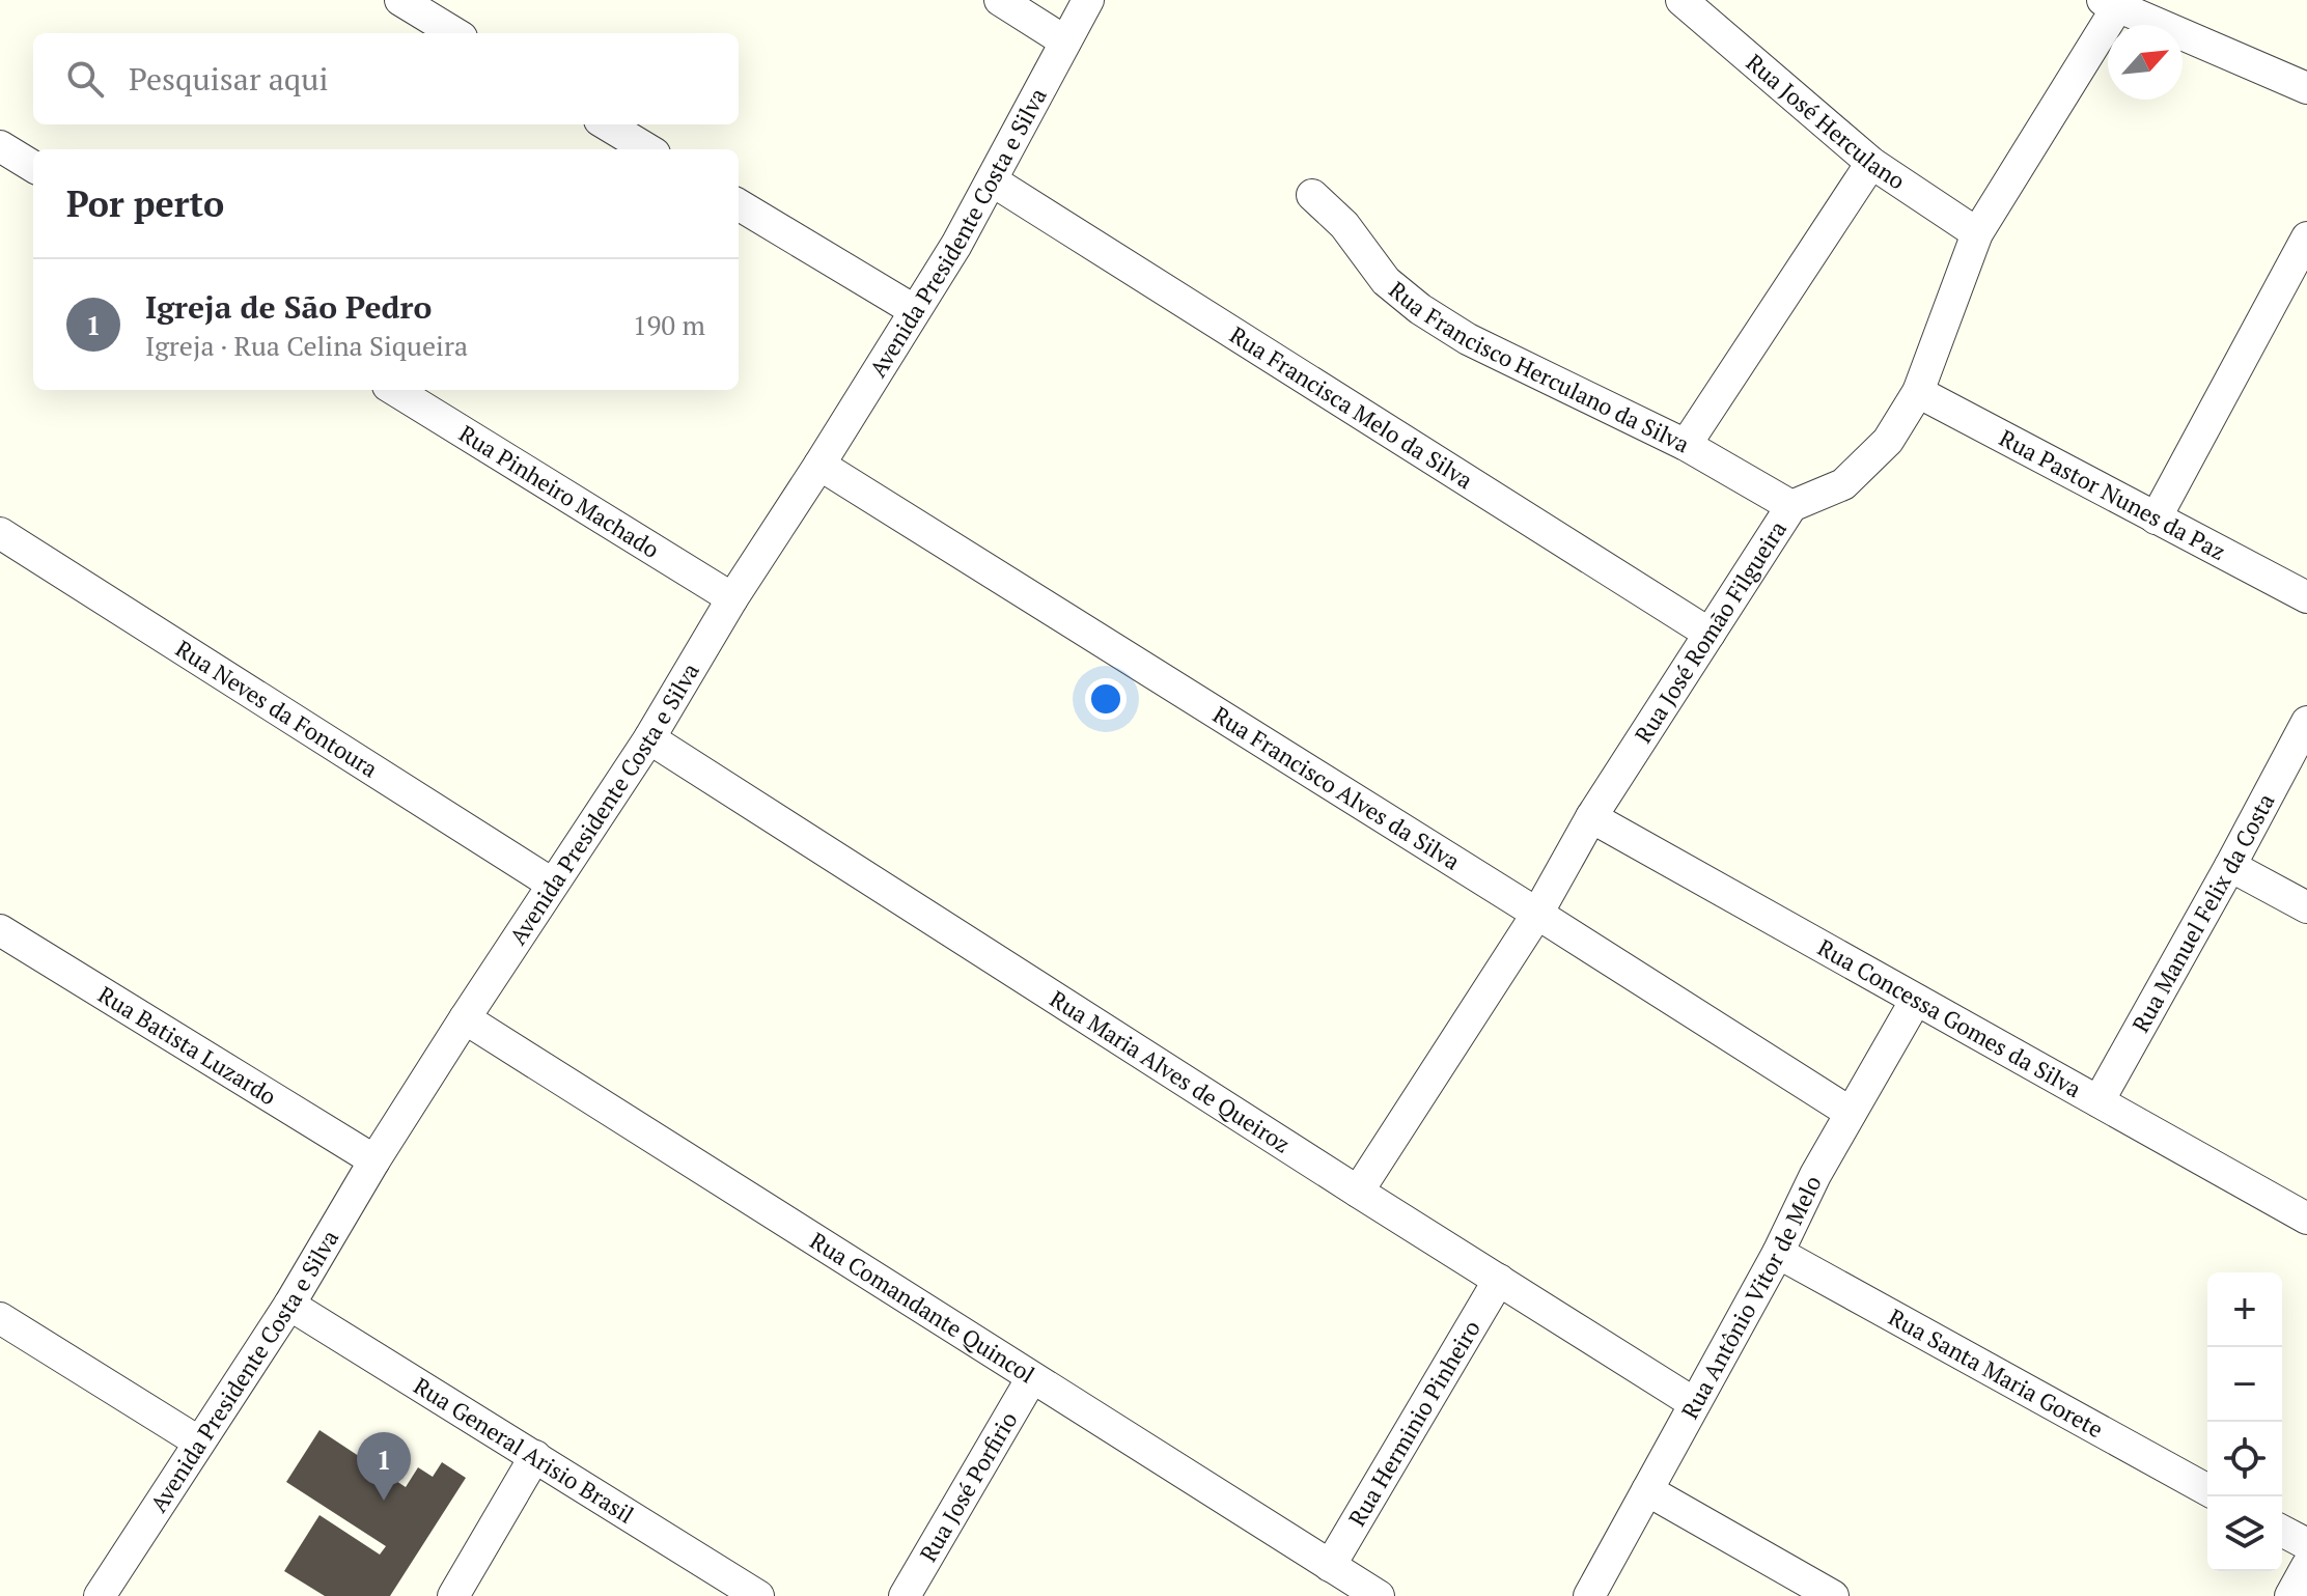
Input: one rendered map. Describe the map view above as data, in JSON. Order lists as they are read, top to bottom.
{
  "streets": {
    "street": [
      "Rua José Herculano",
      "Avenida Presidente Costa e Silva",
      "Rua Francisco Herculano da Silva",
      "Rua Francisca Melo da Silva",
      "Rua Pinheiro Machado",
      "Rua Pastor Nunes da Paz",
      "Rua José Romão Filgueira",
      "Rua Neves da Fontoura",
      "Rua Francisco Alves da Silva",
      "Rua Manuel Felix da Costa",
      "Rua Concessa Gomes da Silva",
      "Rua Batista Luzardo",
      "Rua Maria Alves de Queiroz",
      "Rua Antônio Vitor de Melo",
      "Rua Comandante Quincol",
      "Rua Santa Maria Gorete",
      "Rua Herminio Pinheiro",
      "Rua General Arisio Brasil",
      "Rua José Porfirio"
    ]
  },
  "crossings": [
    ["Rua José Herculano", "Rua José Romão Filgueira"],
    ["Avenida Presidente Costa e Silva", "Rua Francisca Melo da Silva"],
    ["Avenida Presidente Costa e Silva", "Rua Pinheiro Machado"],
    ["Avenida Presidente Costa e Silva", "Rua Neves da Fontoura"],
    ["Avenida Presidente Costa e Silva", "Rua Francisco Alves da Silva"],
    ["Avenida Presidente Costa e Silva", "Rua Batista Luzardo"],
    ["Avenida Presidente Costa e Silva", "Rua Maria Alves de Queiroz"],
    ["Avenida Presidente Costa e Silva", "Rua Comandante Quincol"],
    ["Avenida Presidente Costa e Silva", "Rua General Arisio Brasil"],
    ["Rua Francisco Herculano da Silva", "Rua José Romão Filgueira"],
    ["Rua Francisca Melo da Silva", "Rua José Romão Filgueira"],
    ["Rua Pastor Nunes da Paz", "Rua José Romão Filgueira"],
    ["Rua José Romão Filgueira", "Rua Francisco Alves da Silva"],
    ["Rua José Romão Filgueira", "Rua Concessa Gomes da Silva"],
    ["Rua José Romão Filgueira", "Rua Maria Alves de Queiroz"],
    ["Rua Francisco Alves da Silva", "Rua Antônio Vitor de Melo"],
    ["Rua Manuel Felix da Costa", "Rua Concessa Gomes da Silva"],
    ["Rua Concessa Gomes da Silva", "Rua Antônio Vitor de Melo"],
    ["Rua Maria Alves de Queiroz", "Rua Antônio Vitor de Melo"],
    ["Rua Maria Alves de Queiroz", "Rua Herminio Pinheiro"],
    ["Rua Antônio Vitor de Melo", "Rua Santa Maria Gorete"],
    ["Rua Comandante Quincol", "Rua Herminio Pinheiro"],
    ["Rua Comandante Quincol", "Rua José Porfirio"]
  ],
  "north": "top right",
  "page": {
    "search": "Pesquisar aqui",
    "heading": "Por perto",
    "list": [
      {
        "mark": "1",
        "name": "Igreja de São Pedro",
        "note": "Igreja · Rua Celina Siqueira",
        "value": "190 m"
      }
    ],
    "map_buttons": ["+", "−"],
    "pins": "1"
  }
}
